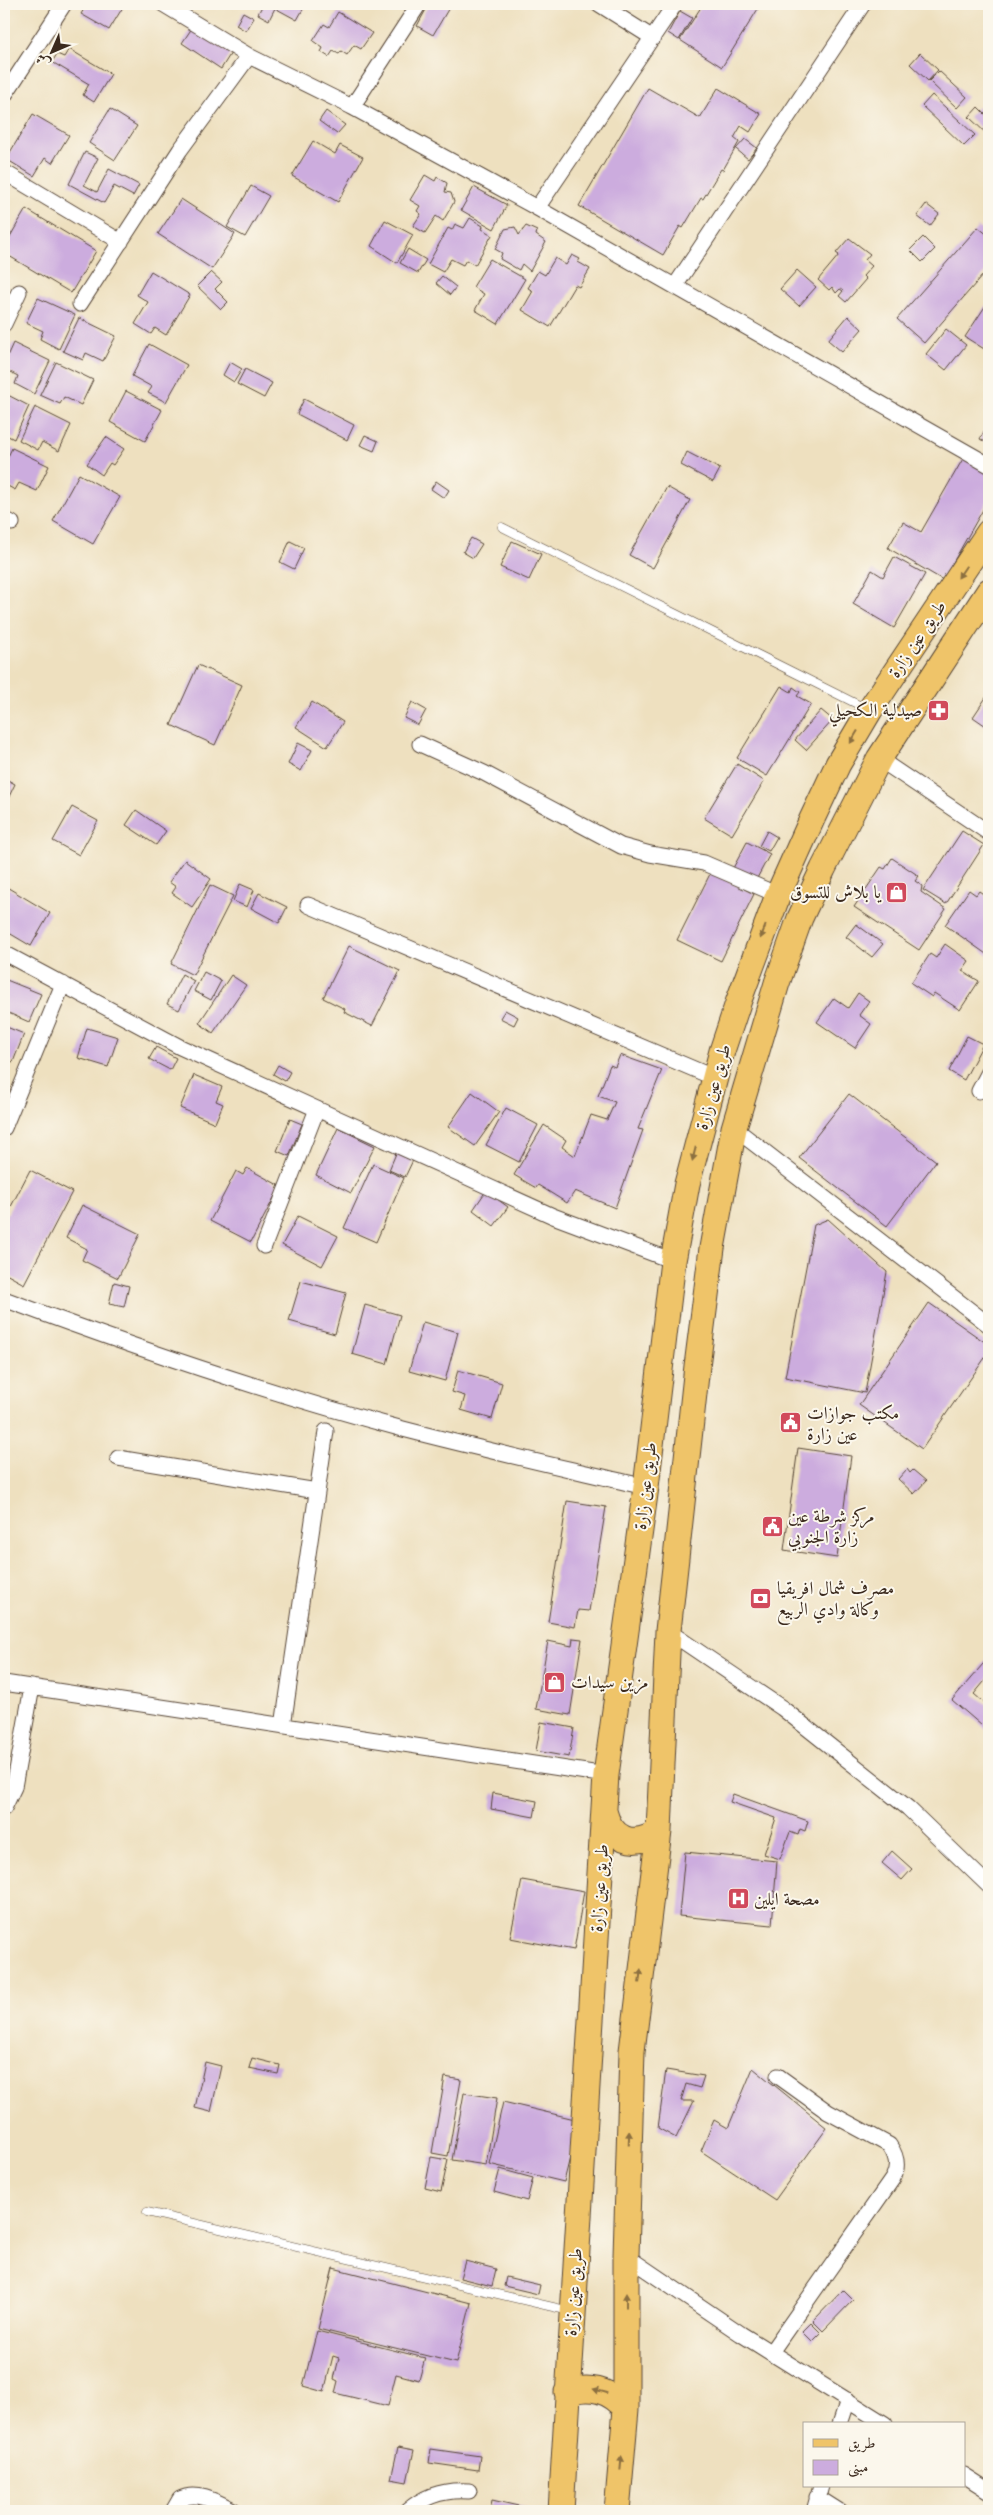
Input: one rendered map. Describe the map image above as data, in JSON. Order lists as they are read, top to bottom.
{
  "streets": {
    "main road": ["طريق عين زارة"]
  },
  "places": {
    "pharmacy": ["صيدلية الكحيلي"],
    "shop": ["يا بلاش للتسوق", "مزين سيدات"],
    "public building": ["مكتب جوازات عين زارة", "مركز شرطة عين زارة الجنوبي"],
    "bank": ["مصرف شمال افريقيا وكالة وادي الربيع"],
    "hospital": ["مصحة ايلين"]
  },
  "legend": ["طريق", "مبنى"],
  "north": "bottom left"
}
